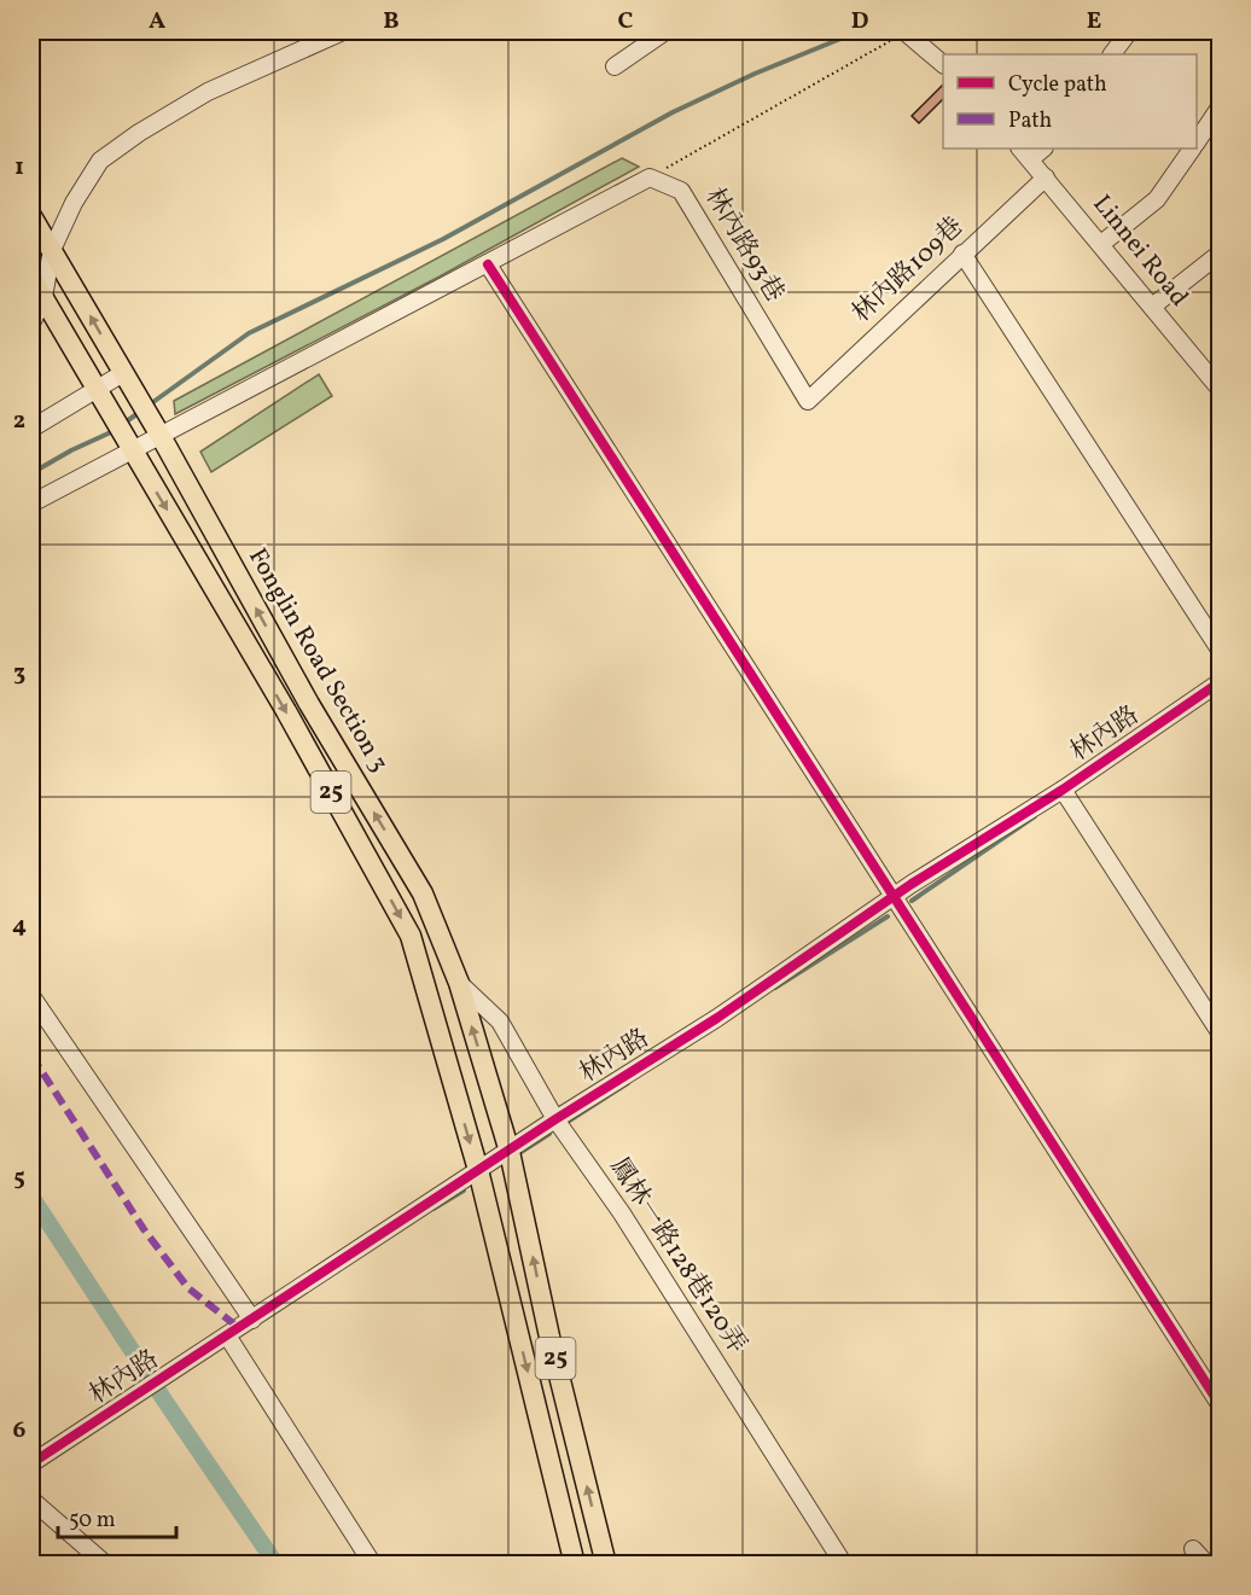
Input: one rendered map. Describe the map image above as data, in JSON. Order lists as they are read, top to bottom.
{
  "streets": {
    "main road": ["Fonglin Road Section 3", "25"],
    "street": [
      "林內路93巷",
      "Linnei Road",
      "林內路109巷",
      "林內路",
      "鳳林一路128巷120弄"
    ]
  },
  "crossings": [
    ["林內路93巷", "林內路109巷"],
    ["Linnei Road", "林內路109巷"],
    ["Fonglin Road Section 3", "林內路"],
    ["Fonglin Road Section 3", "25"],
    ["Fonglin Road Section 3", "鳳林一路128巷120弄"],
    ["林內路", "25"],
    ["林內路", "鳳林一路128巷120弄"]
  ],
  "legend": ["Cycle path", "Path"],
  "scale_bar": "50 m",
  "grid": {
    "columns": [
      "A",
      "B",
      "C",
      "D",
      "E"
    ],
    "rows": [
      "1",
      "2",
      "3",
      "4",
      "5",
      "6"
    ]
  }
}
